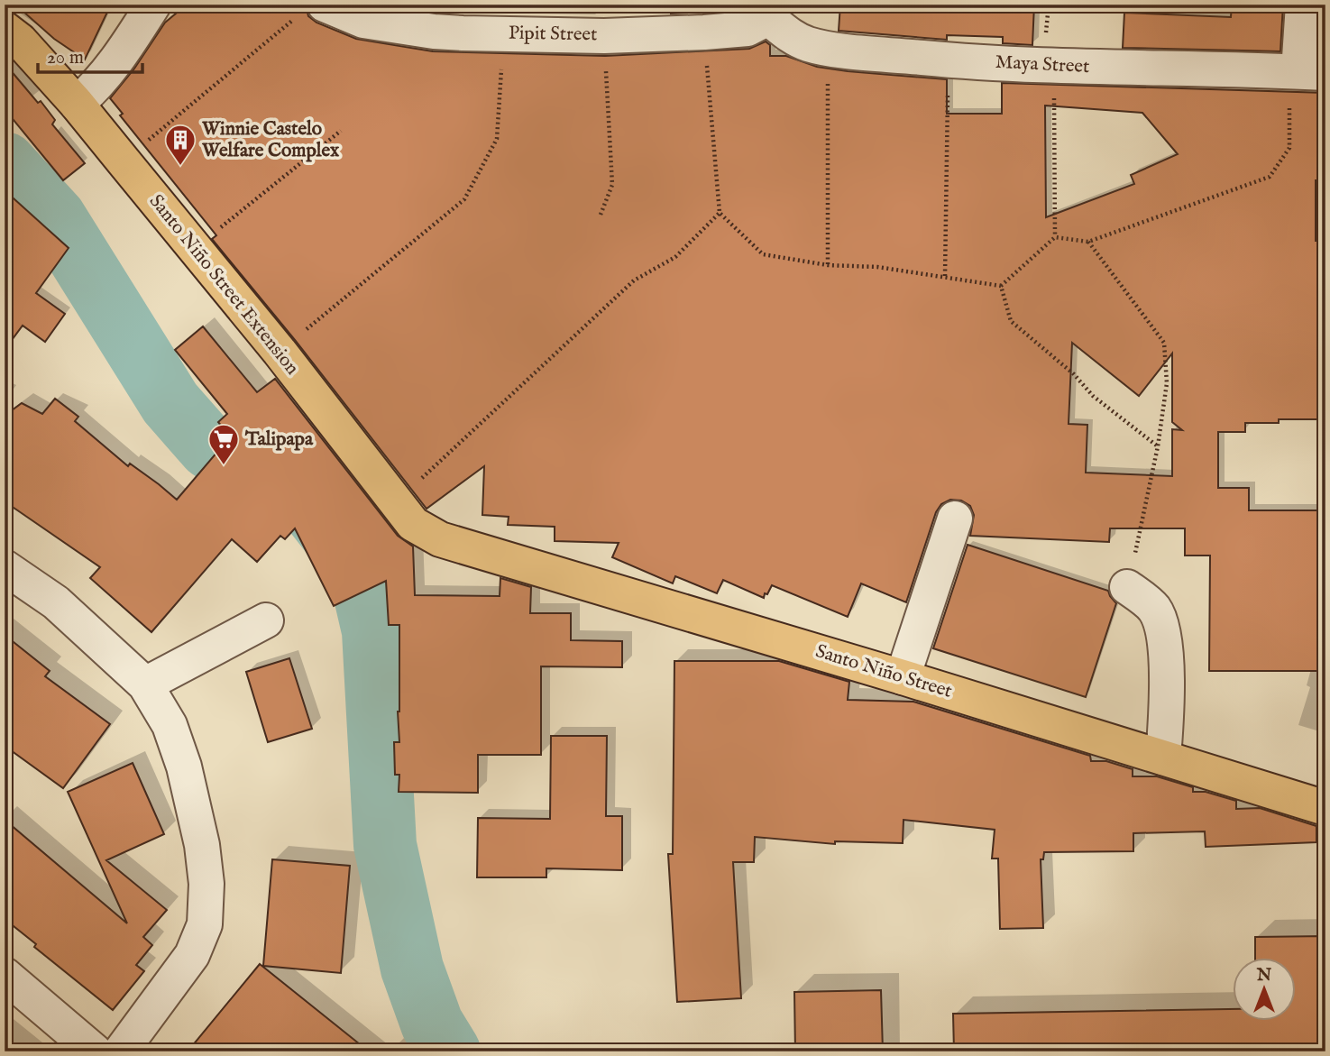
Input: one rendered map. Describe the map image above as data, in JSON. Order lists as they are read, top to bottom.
{
  "streets": {
    "main road": ["Santo Niño Street Extension", "Santo Niño Street"],
    "street": ["Pipit Street", "Maya Street"]
  },
  "crossings": [
    ["Pipit Street", "Maya Street"],
    ["Santo Niño Street Extension", "Santo Niño Street"]
  ],
  "places": {
    "building": ["Winnie Castelo Welfare Complex"],
    "supermarket": ["Talipapa"]
  },
  "scale_bar": "20 m",
  "north": "top"
}
